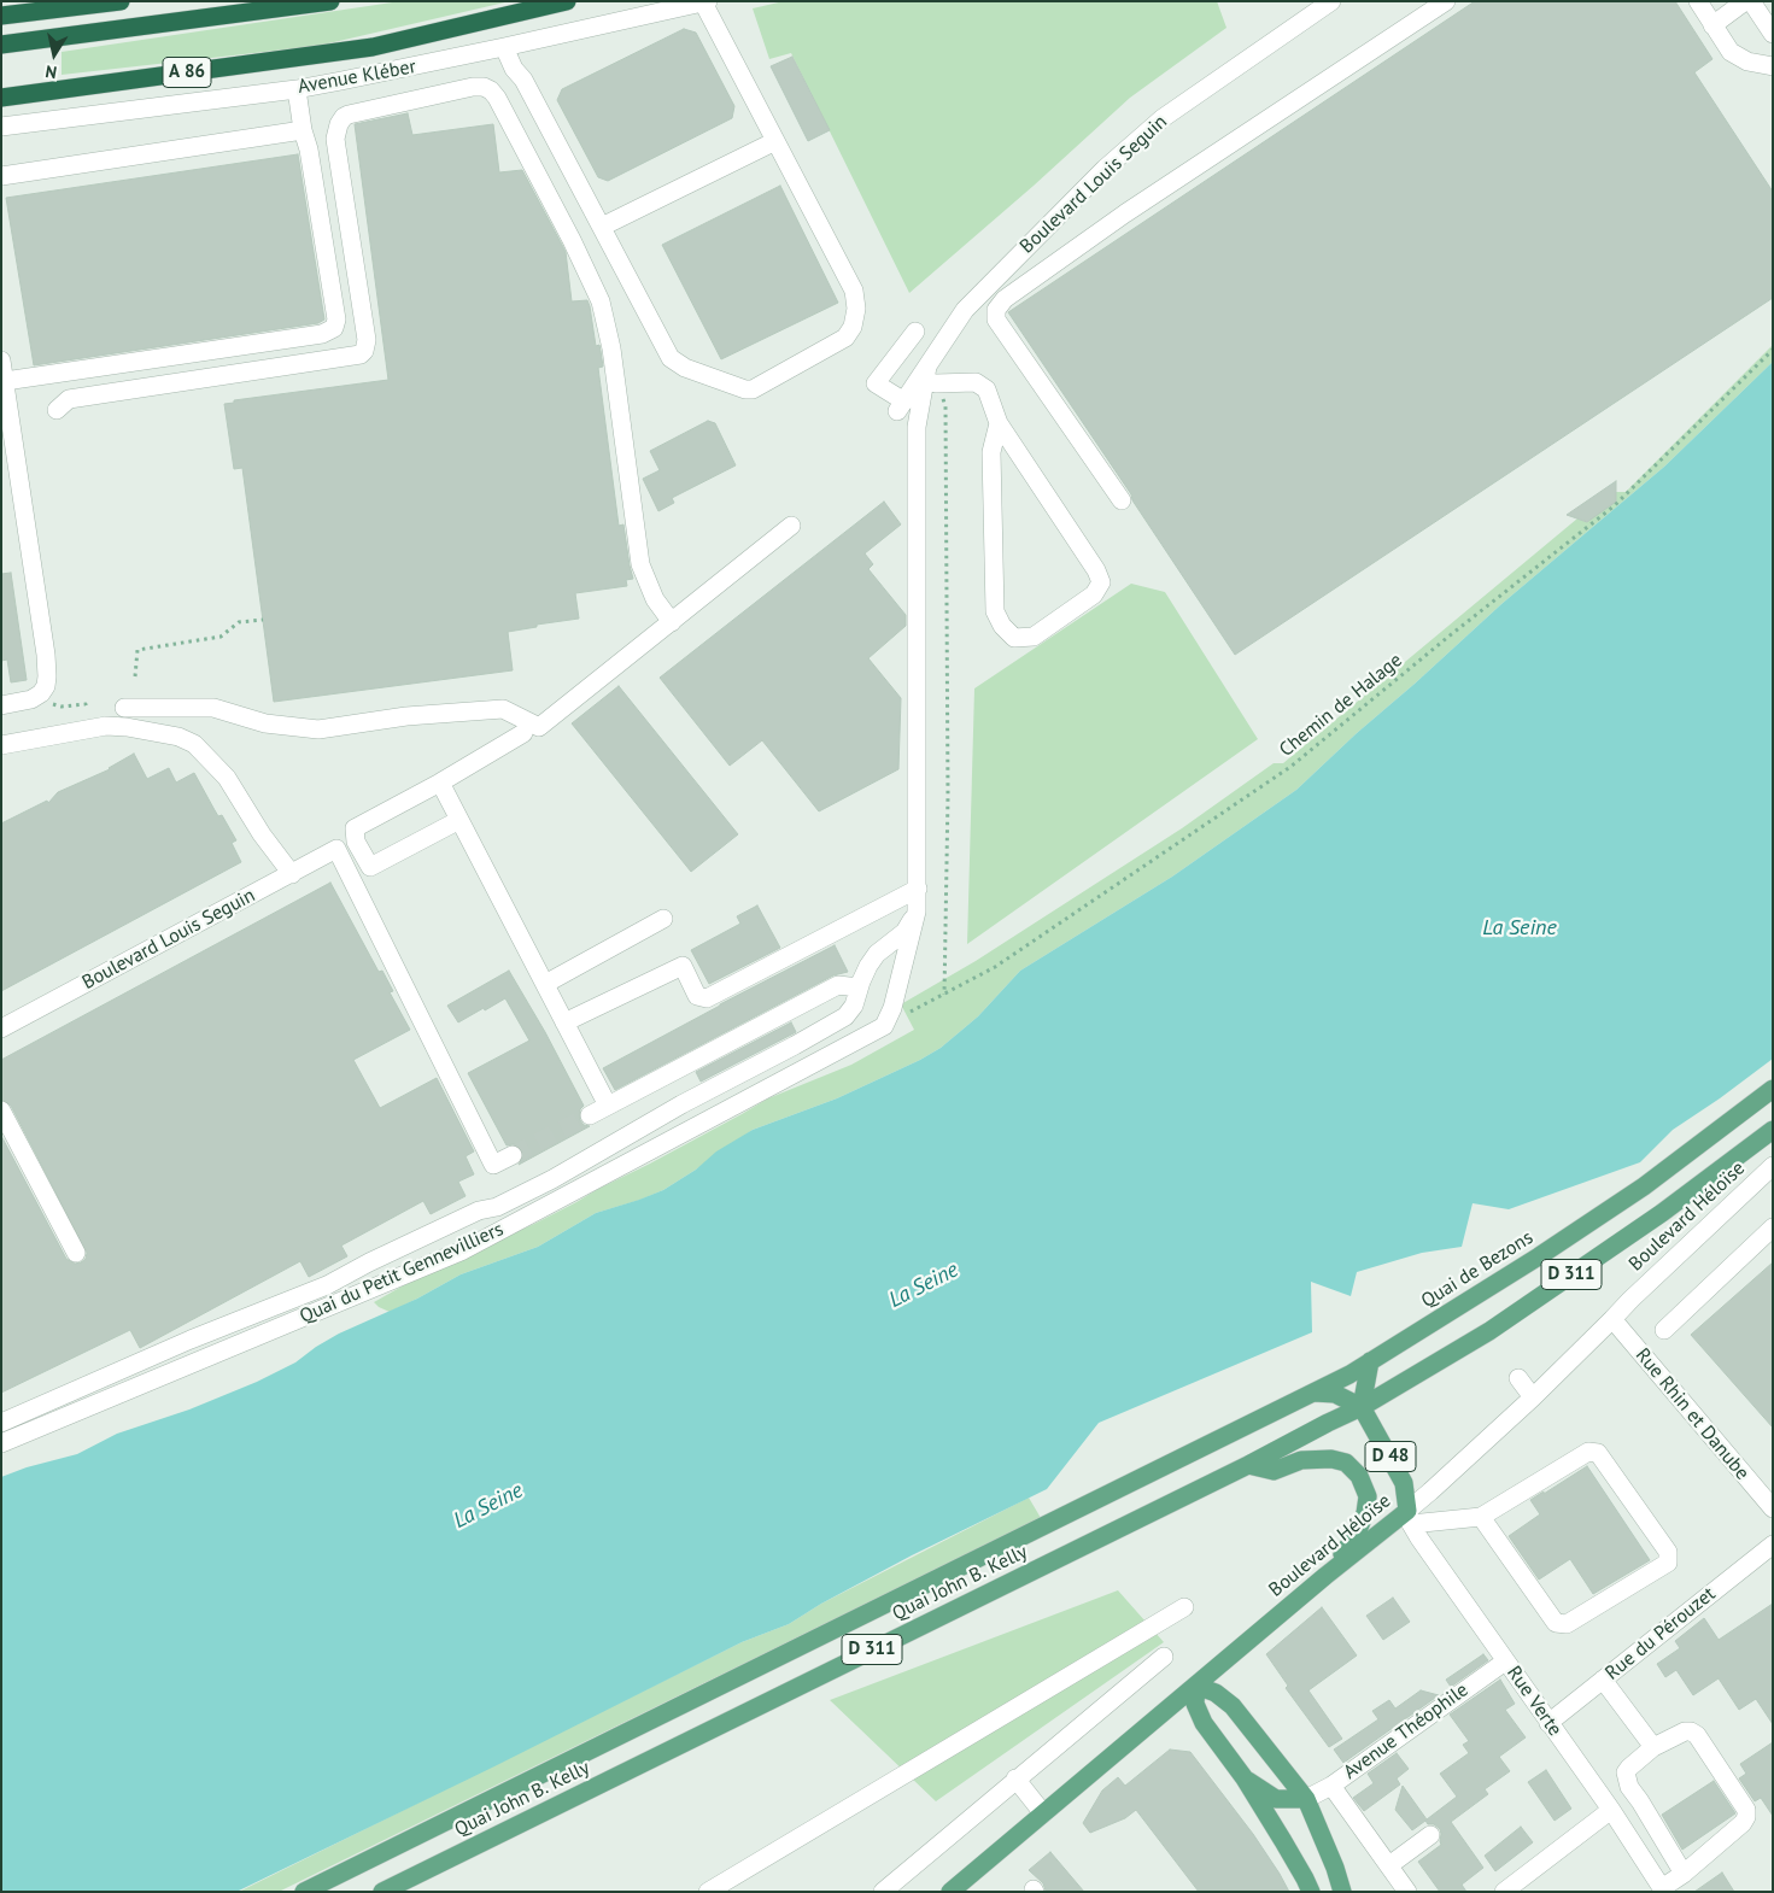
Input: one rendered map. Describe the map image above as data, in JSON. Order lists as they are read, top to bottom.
{
  "streets": {
    "highway": ["A 86"],
    "main road": [
      "Boulevard Héloïse",
      "Quai de Bezons",
      "D 311",
      "D 48",
      "Quai John B. Kelly"
    ],
    "street": [
      "Avenue Kléber",
      "Boulevard Louis Seguin",
      "Quai du Petit Gennevilliers",
      "Rue Rhin et Danube",
      "Rue du Pérouzet",
      "Rue Verte",
      "Avenue Théophile"
    ],
    "path": ["Chemin de Halage"]
  },
  "crossings": [
    ["Chemin de Halage", "Quai du Petit Gennevilliers"],
    ["Boulevard Héloïse", "Rue Rhin et Danube"],
    ["Boulevard Héloïse", "D 48"],
    ["Boulevard Héloïse", "Rue Verte"],
    ["Quai de Bezons", "Quai John B. Kelly"],
    ["D 311", "D 48"],
    ["D 311", "Quai John B. Kelly"],
    ["D 48", "Quai John B. Kelly"],
    ["D 48", "Rue Verte"],
    ["Rue du Pérouzet", "Rue Verte"],
    ["Rue Verte", "Avenue Théophile"]
  ],
  "water": ["La Seine"],
  "north": "bottom"
}
